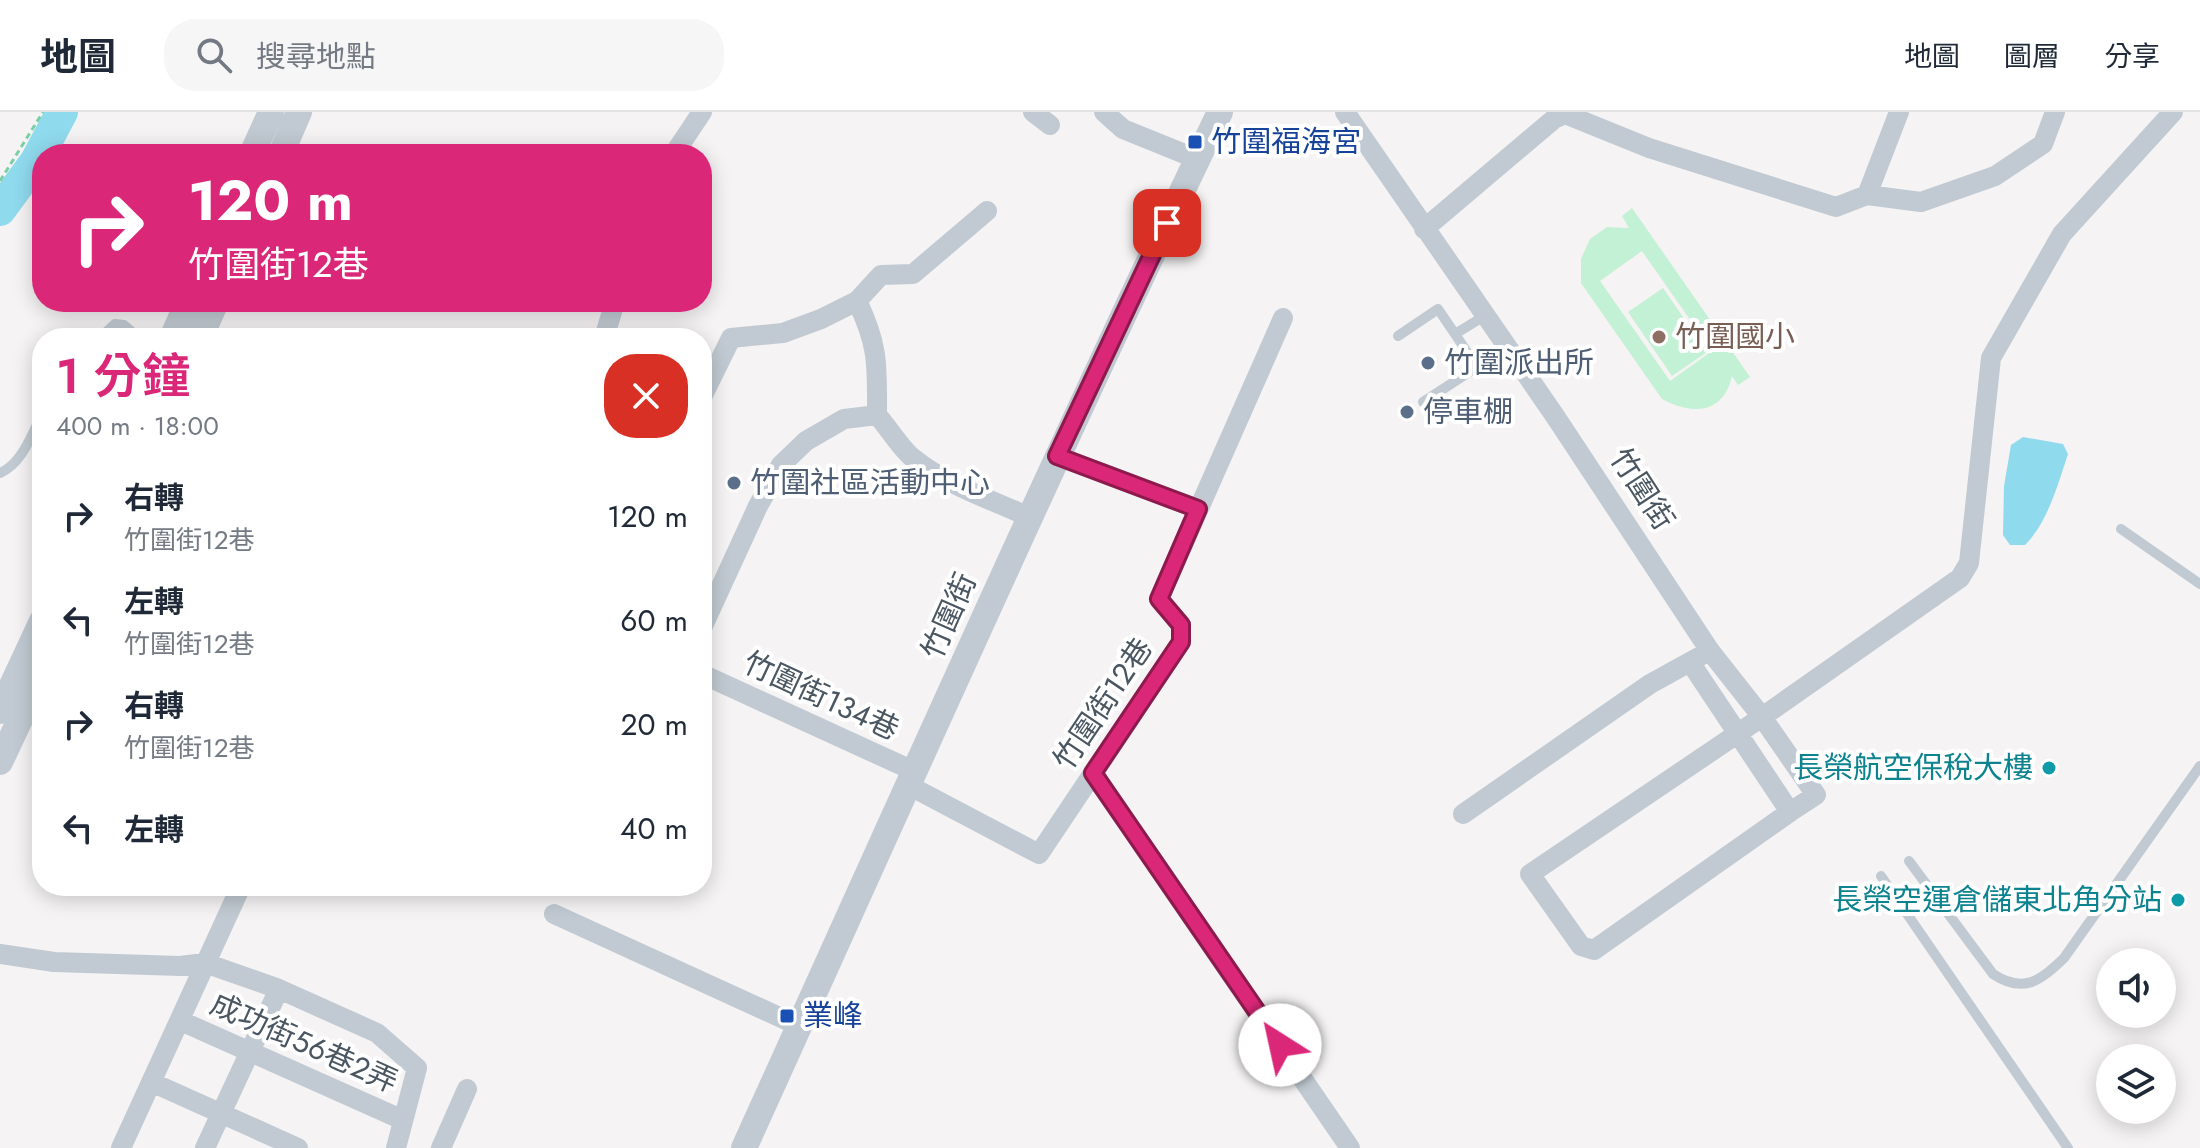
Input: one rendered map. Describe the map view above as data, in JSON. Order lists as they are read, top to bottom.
{
  "streets": {
    "street": [
      "竹圍街",
      "竹圍街134巷",
      "竹圍街12巷",
      "成功街56巷2弄"
    ]
  },
  "crossings": [
    ["竹圍街", "竹圍街134巷"],
    ["竹圍街", "竹圍街12巷"],
    ["竹圍街134巷", "竹圍街12巷"]
  ],
  "places": {
    "transit": ["竹圍福海宮", "業峰"],
    "other": [
      "竹圍國小",
      "竹圍派出所",
      "停車棚",
      "竹圍社區活動中心",
      "長榮航空保稅大樓",
      "長榮空運倉儲東北角分站"
    ]
  },
  "page": {
    "header": "地圖",
    "search": "搜尋地點",
    "nav": ["地圖", "圖層", "分享"],
    "turn": ["120 m", "竹圍街12巷"],
    "heading": ["1 分鐘", "400 m · 18:00"],
    "list": [
      {
        "name": "右轉",
        "note": "竹圍街12巷",
        "value": "120 m"
      },
      {
        "name": "左轉",
        "note": "竹圍街12巷",
        "value": "60 m"
      },
      {
        "name": "右轉",
        "note": "竹圍街12巷",
        "value": "20 m"
      },
      {
        "name": "左轉",
        "value": "40 m"
      }
    ]
  }
}
